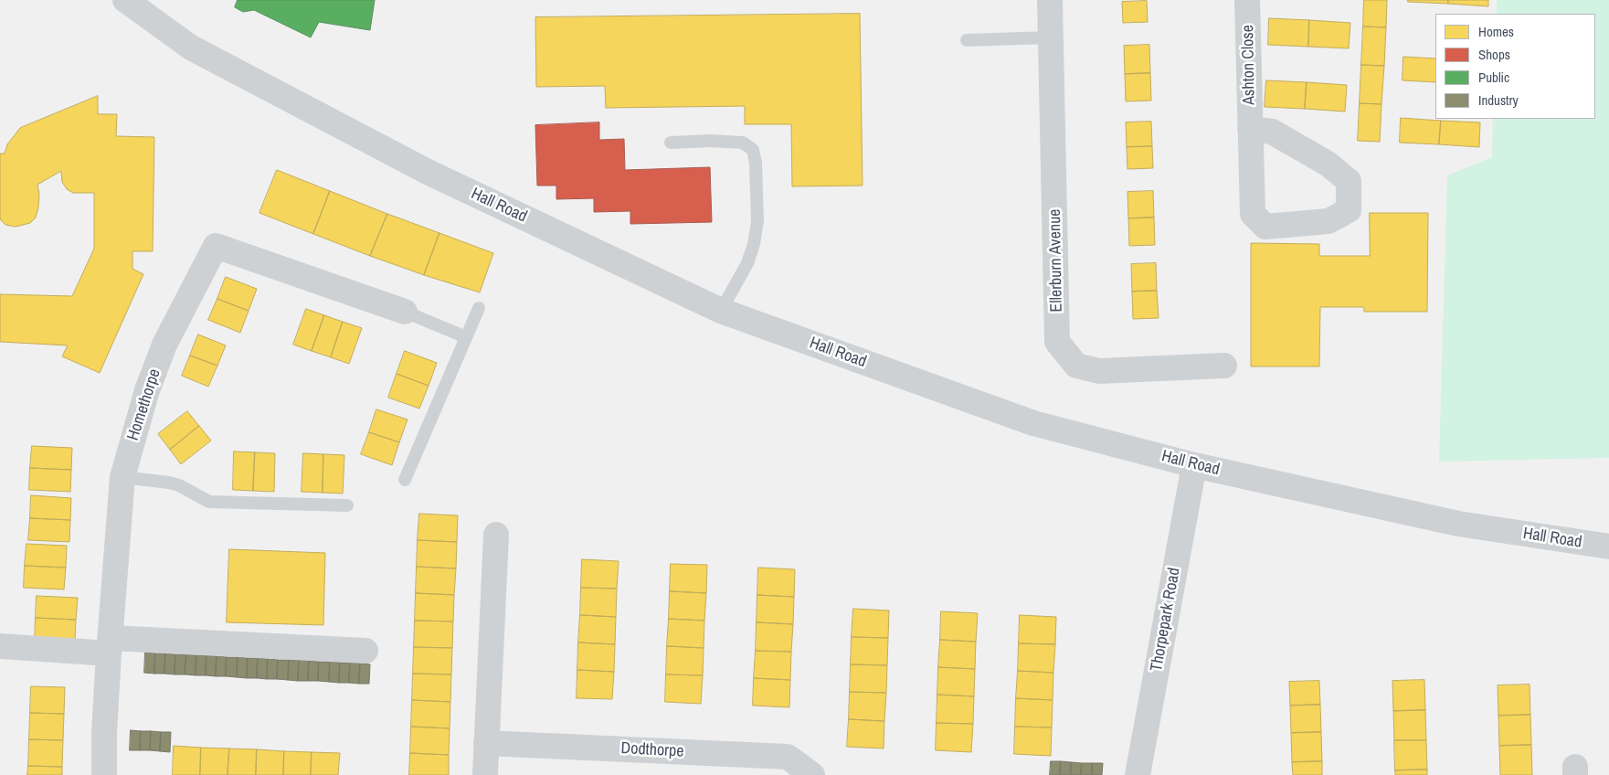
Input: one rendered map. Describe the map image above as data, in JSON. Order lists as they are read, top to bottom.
{
  "streets": {
    "street": [
      "Ashton Close",
      "Hall Road",
      "Ellerburn Avenue",
      "Homethorpe",
      "Thorpepark Road",
      "Dodthorpe"
    ]
  },
  "crossings": [
    ["Hall Road", "Thorpepark Road"]
  ],
  "legend": [
    "Homes",
    "Shops",
    "Public",
    "Industry"
  ]
}
